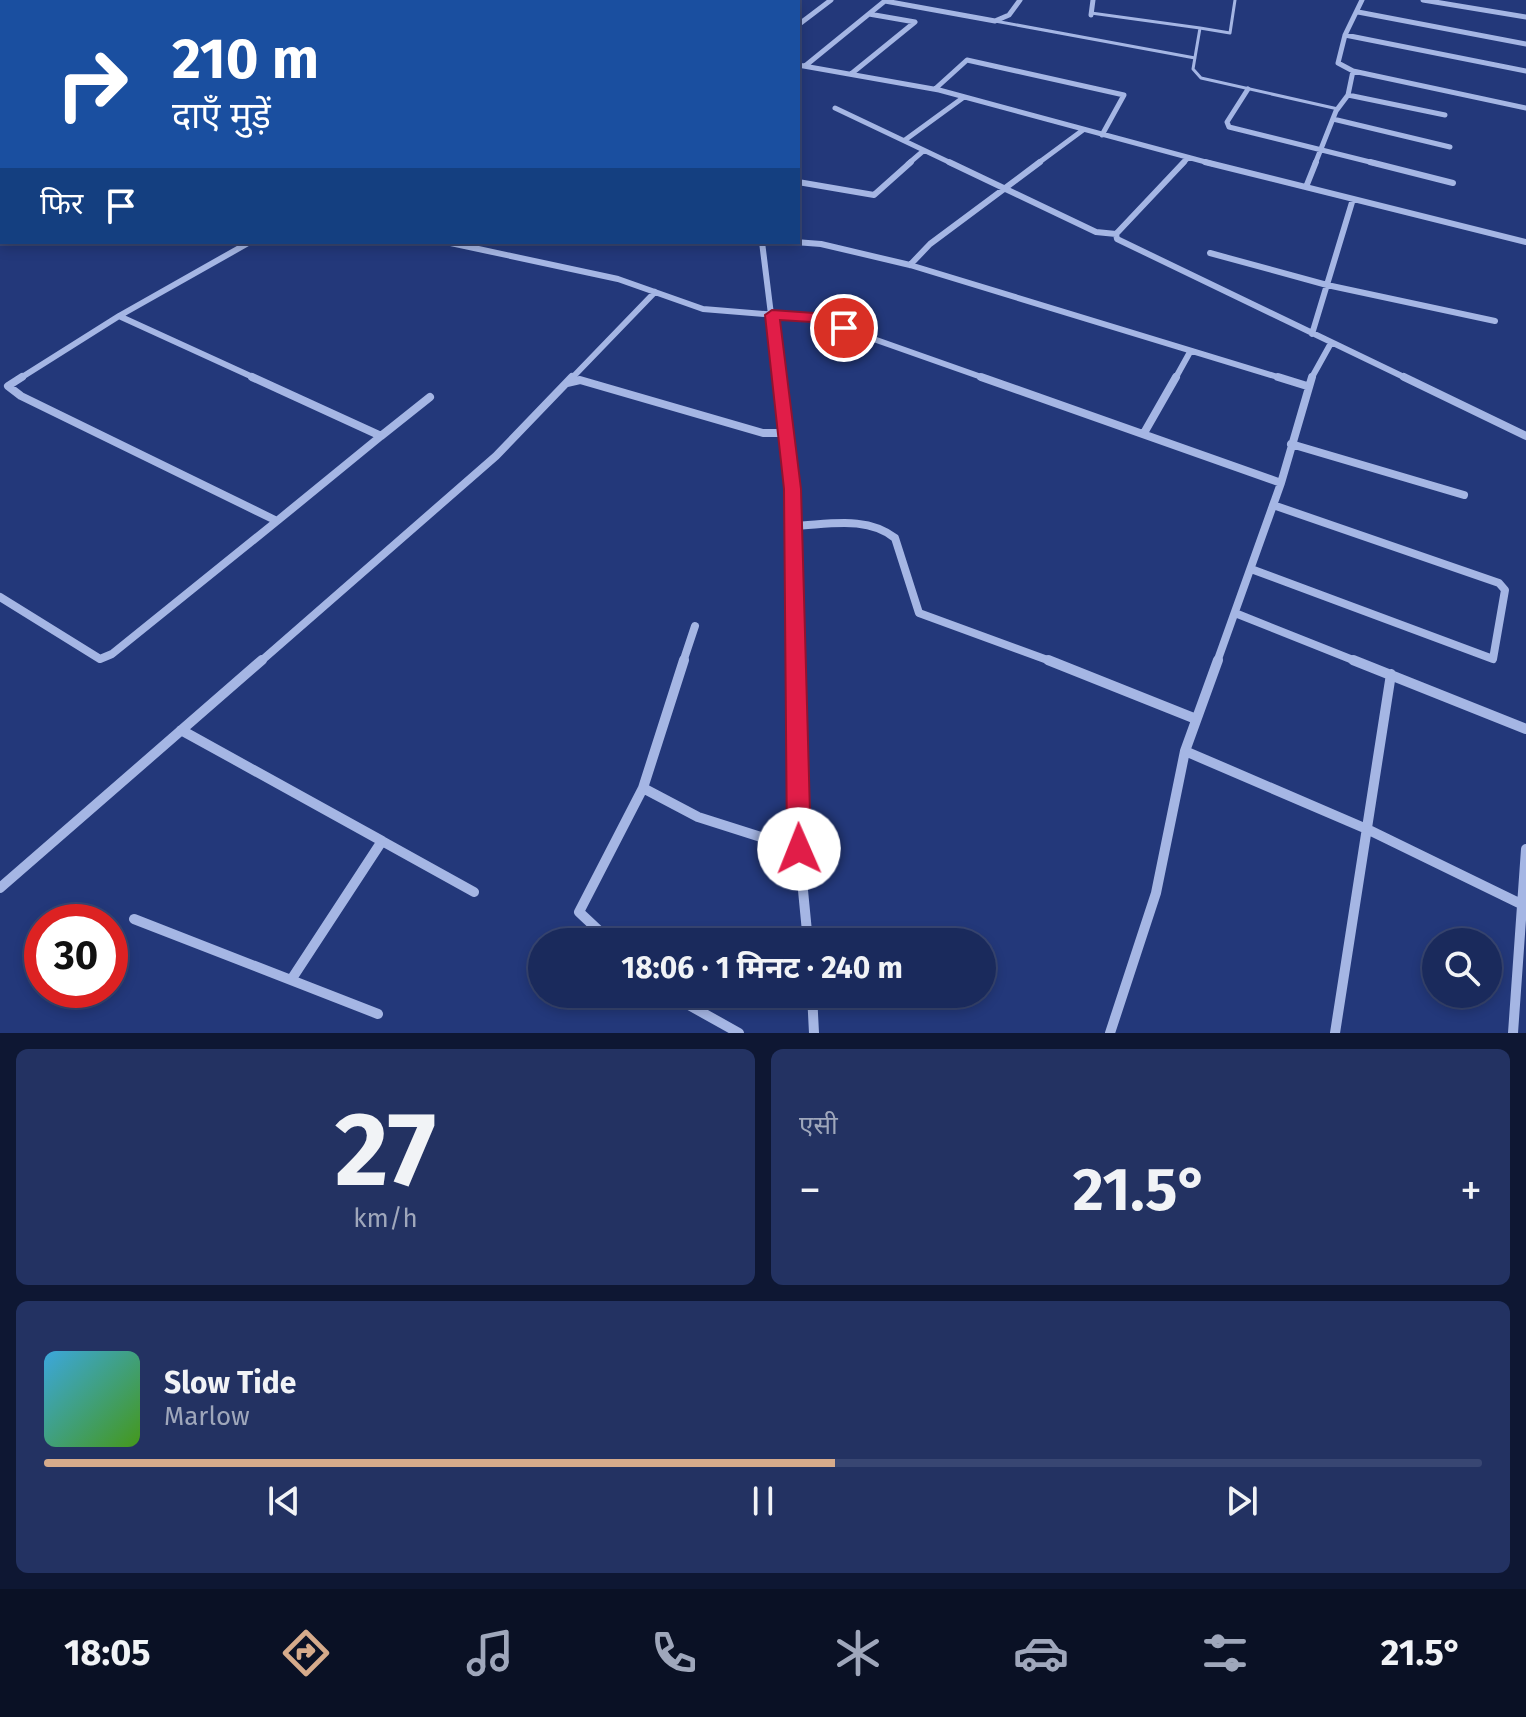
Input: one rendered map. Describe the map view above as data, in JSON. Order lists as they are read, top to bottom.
{
  "page": {
    "turn": ["210 m", "दाएँ मुड़ें"],
    "then": "फिर",
    "limit": "30",
    "trip": "18:06 · 1 मिनट · 240 m",
    "tile": [
      ["27", "km/h"],
      "एसी"
    ],
    "heat": ["−", "21.5°", "+"],
    "song": ["Slow Tide", "Marlow"],
    "tabs": ["18:05", "21.5°"]
  }
}
